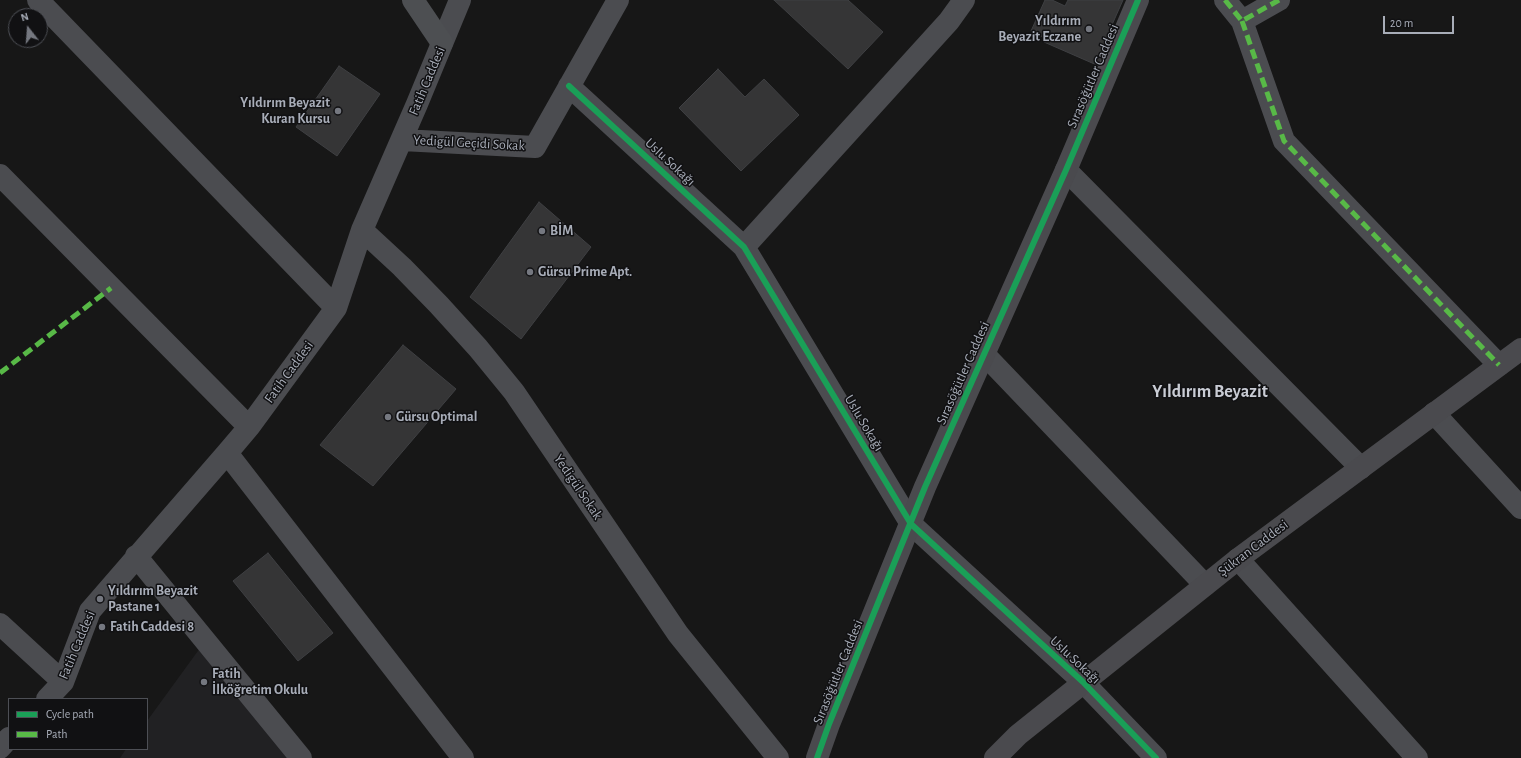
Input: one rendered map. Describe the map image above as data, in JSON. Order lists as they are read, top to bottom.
{
  "streets": {
    "street": [
      "Sırasöğütler Caddesi",
      "Fatih Caddesi",
      "Yedigül Geçidi Sokak",
      "Uslu Sokağı",
      "Yedigül Sokak",
      "Şükran Caddesi"
    ]
  },
  "crossings": [
    ["Sırasöğütler Caddesi", "Uslu Sokağı"],
    ["Fatih Caddesi", "Yedigül Geçidi Sokak"],
    ["Fatih Caddesi", "Yedigül Sokak"],
    ["Yedigül Geçidi Sokak", "Uslu Sokağı"],
    ["Uslu Sokağı", "Şükran Caddesi"]
  ],
  "districts": ["Yıldırım Beyazit"],
  "places": [
    "Yıldırım Beyazit Eczane",
    "Yıldırım Beyazit Kuran Kursu",
    "BİM",
    "Gürsu Prime Apt.",
    "Gürsu Optimal",
    "Yıldırım Beyazit Pastane 1",
    "Fatih Caddesi 8",
    "Fatih İlköğretim Okulu"
  ],
  "legend": ["Cycle path", "Path"],
  "scale_bar": "20 m",
  "north": "top"
}
